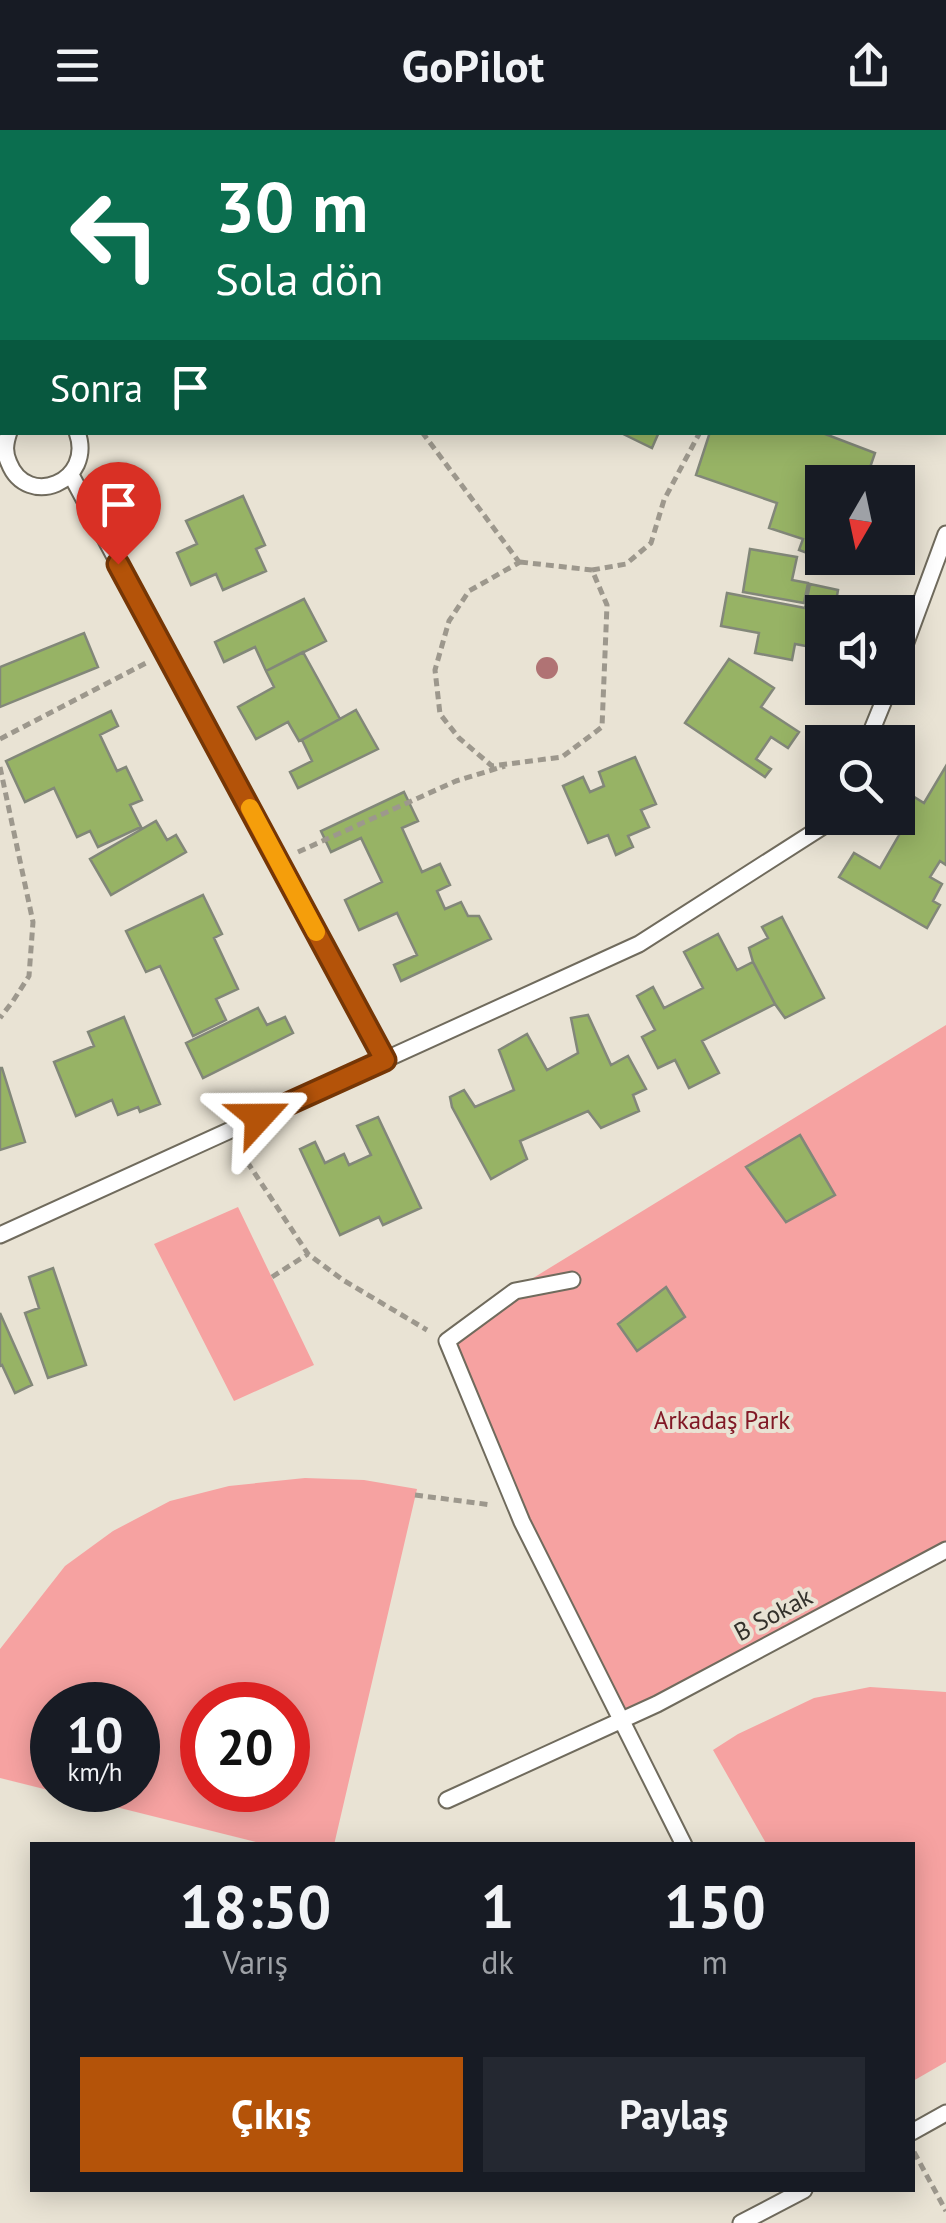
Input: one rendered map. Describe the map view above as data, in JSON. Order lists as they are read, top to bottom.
{
  "streets": {
    "lane": ["B Sokak"]
  },
  "parks": ["Arkadaş Park"],
  "north": "bottom",
  "page": {
    "header": "GoPilot",
    "turn": ["30 m", "Sola dön"],
    "then": "Sonra",
    "speed": "10 km/h",
    "limit": "20",
    "eta": [
      "18:50",
      "Varış",
      "1",
      "dk",
      "150",
      "m"
    ],
    "buttons": ["Çıkış", "Paylaş"]
  }
}
